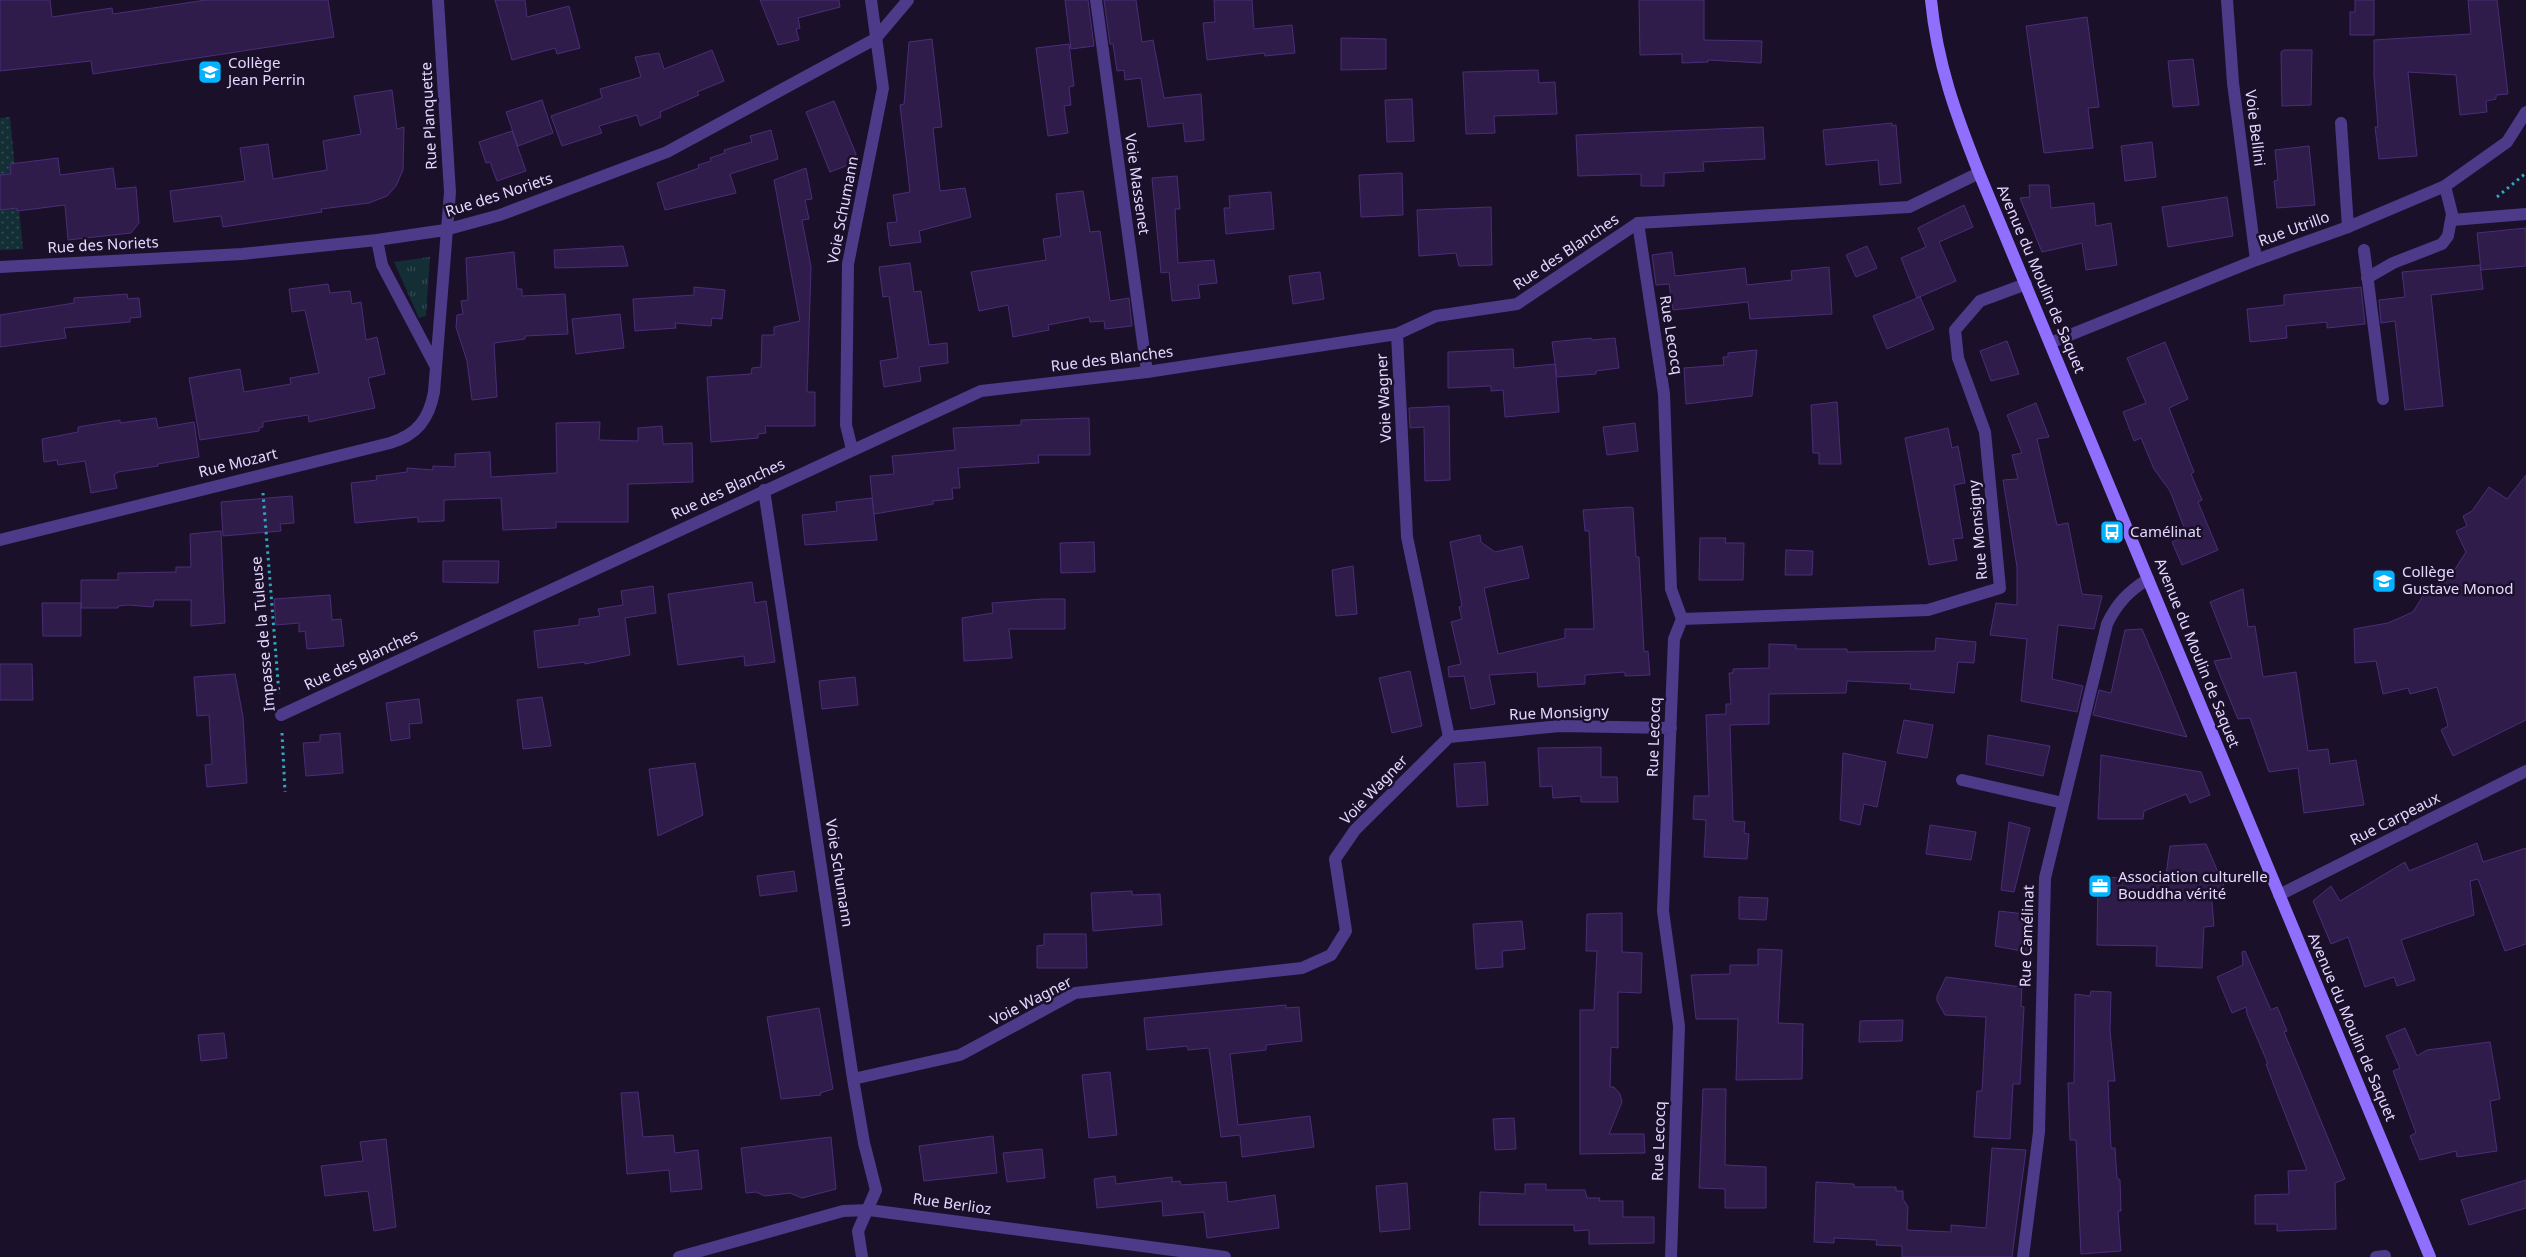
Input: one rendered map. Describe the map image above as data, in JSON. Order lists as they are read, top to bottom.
{
  "streets": {
    "main road": ["Avenue du Moulin de Saquet"],
    "street": [
      "Rue Planquette",
      "Voie Bellini",
      "Voie Massenet",
      "Rue des Noriets",
      "Voie Schumann",
      "Rue Utrillo",
      "Rue des Blanches",
      "Rue Lecocq",
      "Voie Wagner",
      "Rue Mozart",
      "Rue Monsigny",
      "Rue Carpeaux",
      "Rue Camélinat",
      "Rue Berlioz"
    ],
    "path": ["Impasse de la Tuleuse"]
  },
  "crossings": [
    ["Rue Planquette", "Rue des Noriets"],
    ["Rue Planquette", "Rue Mozart"],
    ["Voie Bellini", "Rue Utrillo"],
    ["Voie Massenet", "Rue des Blanches"],
    ["Rue des Noriets", "Voie Schumann"],
    ["Rue des Noriets", "Rue Mozart"],
    ["Voie Schumann", "Rue des Blanches"],
    ["Voie Schumann", "Voie Wagner"],
    ["Voie Schumann", "Rue Berlioz"],
    ["Rue Utrillo", "Avenue du Moulin de Saquet"],
    ["Rue des Blanches", "Avenue du Moulin de Saquet"],
    ["Rue des Blanches", "Rue Lecocq"],
    ["Rue des Blanches", "Voie Wagner"],
    ["Rue des Blanches", "Impasse de la Tuleuse"],
    ["Avenue du Moulin de Saquet", "Rue Monsigny"],
    ["Avenue du Moulin de Saquet", "Rue Carpeaux"],
    ["Avenue du Moulin de Saquet", "Rue Camélinat"],
    ["Rue Lecocq", "Rue Monsigny"],
    ["Voie Wagner", "Rue Monsigny"],
    ["Rue Mozart", "Impasse de la Tuleuse"]
  ],
  "places": {
    "school or university": ["Collège Jean Perrin", "Collège Gustave Monod"],
    "bus stop": ["Camélinat"],
    "office": ["Association culturelle Bouddha vérité"]
  }
}
